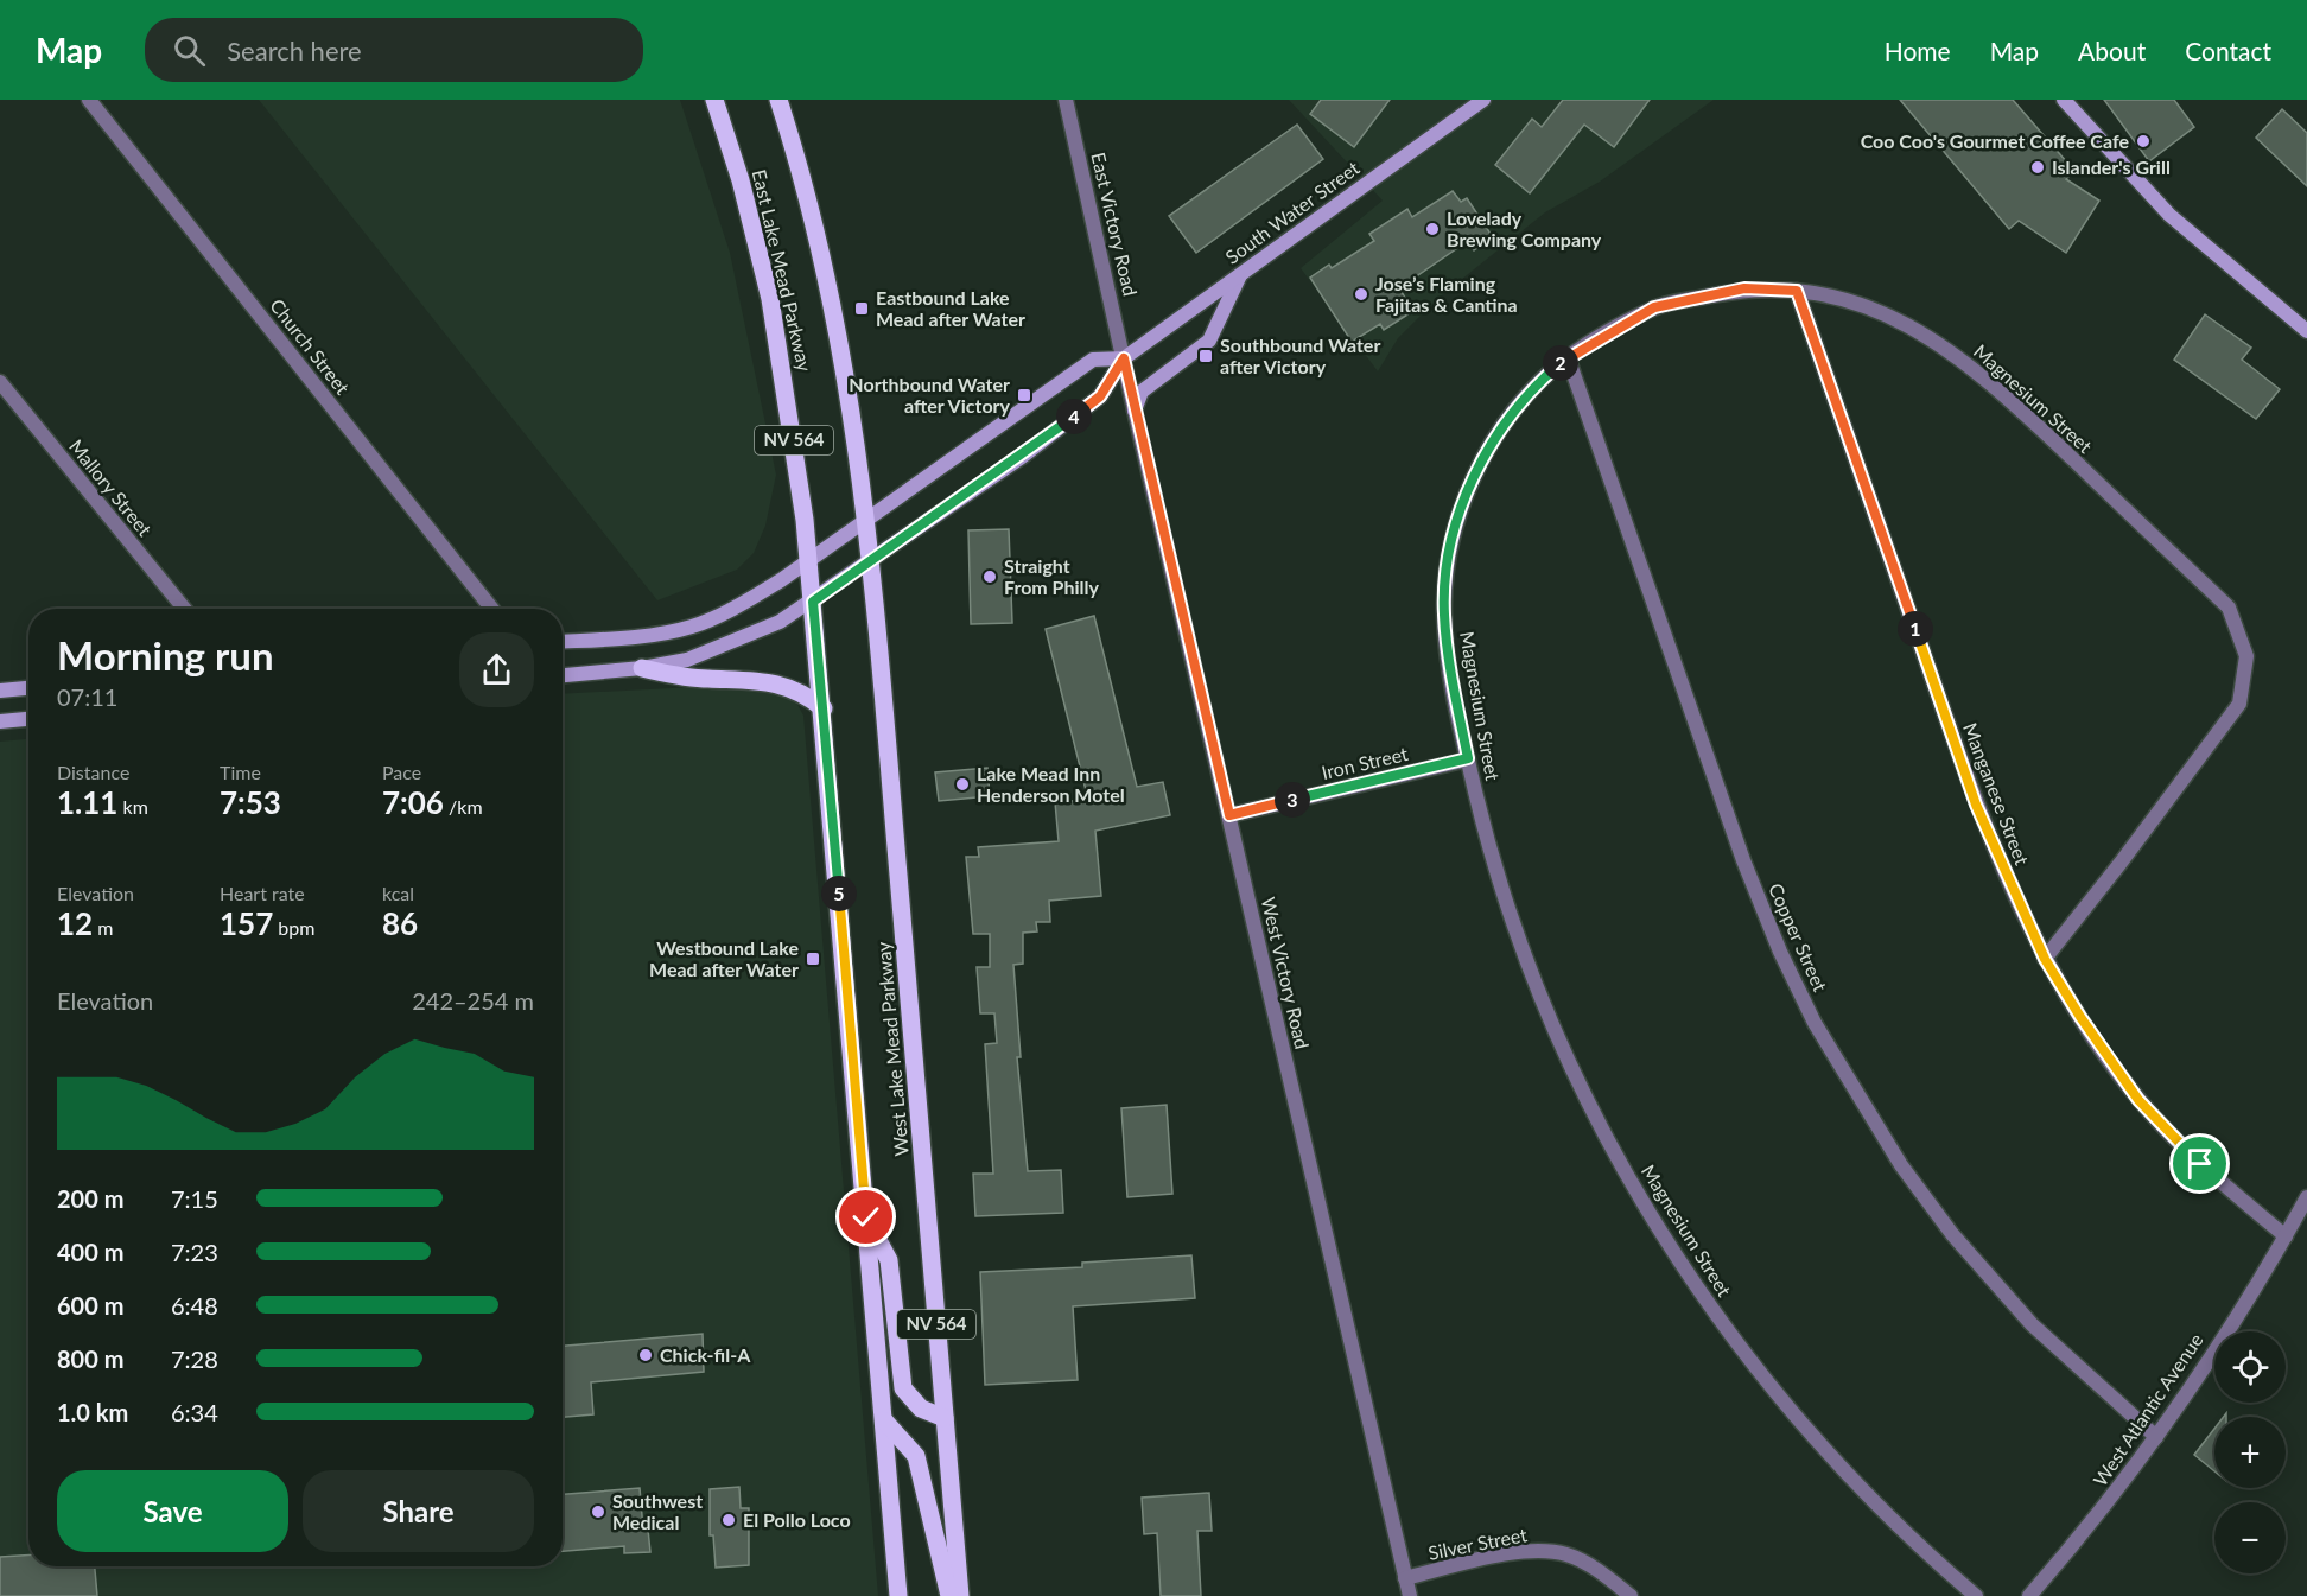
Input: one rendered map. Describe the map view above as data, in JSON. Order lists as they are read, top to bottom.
{
  "streets": {
    "main road": [
      "South Water Street",
      "East Lake Mead Parkway",
      "NV 564",
      "West Lake Mead Parkway"
    ],
    "street": [
      "East Victory Road",
      "Church Street",
      "Magnesium Street",
      "Mallory Street",
      "Iron Street",
      "Manganese Street",
      "Copper Street",
      "West Victory Road",
      "West Atlantic Avenue",
      "Silver Street"
    ]
  },
  "crossings": [
    ["South Water Street", "East Victory Road"],
    ["South Water Street", "East Lake Mead Parkway"],
    ["South Water Street", "West Victory Road"],
    ["South Water Street", "West Lake Mead Parkway"],
    ["East Victory Road", "West Victory Road"],
    ["East Lake Mead Parkway", "West Lake Mead Parkway"],
    ["Magnesium Street", "Iron Street"],
    ["Magnesium Street", "Manganese Street"],
    ["Magnesium Street", "Copper Street"],
    ["Iron Street", "West Victory Road"],
    ["Manganese Street", "West Atlantic Avenue"],
    ["Copper Street", "West Atlantic Avenue"],
    ["West Victory Road", "Silver Street"]
  ],
  "places": {
    "other": [
      "Coo Coo's Gourmet Coffee Cafe",
      "Islander's Grill",
      "Lovelady Brewing Company",
      "Jose’s Flaming Fajitas & Cantina",
      "Straight From Philly",
      "Lake Mead Inn Henderson Motel",
      "Chick-fil-A",
      "Southwest Medical",
      "El Pollo Loco"
    ],
    "transit": [
      "Eastbound Lake Mead after Water",
      "Southbound Water after Victory",
      "Northbound Water after Victory",
      "Westbound Lake Mead after Water"
    ]
  },
  "page": {
    "header": "Map",
    "search": "Search here",
    "nav": [
      "Home",
      "Map",
      "About",
      "Contact"
    ],
    "pins": [
      "2",
      "4",
      "1",
      "3",
      "5"
    ],
    "heading": ["Morning run", "07:11"],
    "stats": [
      ["Distance", "1.11 km"],
      ["Time", "7:53"],
      ["Pace", "7:06 /km"],
      ["Elevation", "12 m"],
      ["Heart rate", "157 bpm"],
      ["kcal", "86"]
    ],
    "chart": ["Elevation", "242–254 m"],
    "list": [
      {
        "name": "200 m",
        "note": "7:15"
      },
      {
        "name": "400 m",
        "note": "7:23"
      },
      {
        "name": "600 m",
        "note": "6:48"
      },
      {
        "name": "800 m",
        "note": "7:28"
      },
      {
        "name": "1.0 km",
        "note": "6:34"
      }
    ],
    "map_buttons": ["+", "−"],
    "buttons": ["Save", "Share"]
  }
}
